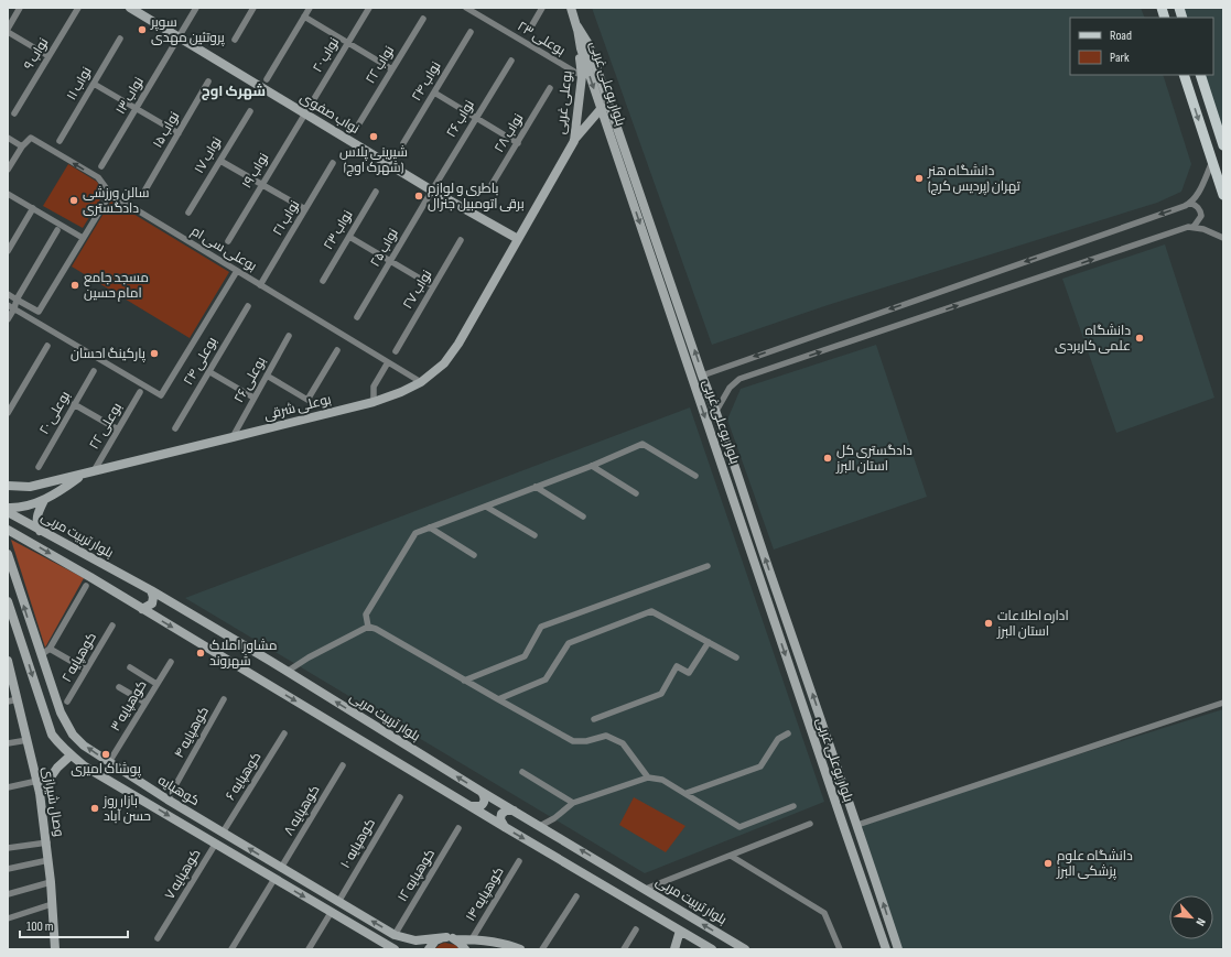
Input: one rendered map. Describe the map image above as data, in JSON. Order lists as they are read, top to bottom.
{
  "streets": {
    "street": [
      "بوعلی ۲۳",
      "نواب ۹",
      "نواب ۲۰",
      "نواب ۲۲",
      "نواب ۲۴",
      "نواب ۱۱",
      "بلوار بوعلی غربی",
      "نواب ۱۳",
      "بوعلی غربی",
      "نواب صفوی",
      "نواب ۲۶",
      "نواب ۱۵",
      "نواب ۲۸",
      "نواب ۱۷",
      "نواب ۱۹",
      "نواب ۲۱",
      "نواب ۲۳",
      "نواب ۲۵",
      "بوعلی سی ام",
      "نواب ۲۷",
      "بوعلی ۲۴",
      "بوعلی ۲۶",
      "بوعلی شرقی",
      "بوعلی ۲۰",
      "بوعلی ۲۲",
      "بلوار تربیت مربی",
      "کوهپایه ۲",
      "کوهپایه ۳",
      "کوهپایه ۴",
      "کوهپایه ۶",
      "کوهپایه",
      "وصال شیرازی",
      "کوهپایه ۸",
      "کوهپایه ۱۰",
      "کوهپایه ۷",
      "کوهپایه ۱۲",
      "کوهپایه ۱۴"
    ]
  },
  "crossings": [
    ["بوعلی ۲۳", "بوعلی غربی"],
    ["نواب ۲۰", "نواب صفوی"],
    ["نواب ۲۰", "نواب ۱۹"],
    ["بلوار بوعلی غربی", "بوعلی غربی"],
    ["نواب ۱۳", "نواب صفوی"],
    ["بوعلی غربی", "نواب صفوی"],
    ["بوعلی غربی", "بوعلی شرقی"],
    ["نواب صفوی", "نواب ۲۶"],
    ["نواب صفوی", "نواب ۱۹"],
    ["نواب صفوی", "نواب ۲۵"],
    ["نواب صفوی", "بوعلی شرقی"],
    ["نواب ۲۶", "نواب ۲۵"],
    ["نواب ۲۱", "بوعلی سی ام"],
    ["بوعلی سی ام", "بوعلی شرقی"],
    ["بوعلی ۲۶", "بوعلی شرقی"],
    ["بوعلی شرقی", "بوعلی ۲۲"],
    ["کوهپایه ۳", "کوهپایه"],
    ["کوهپایه ۴", "کوهپایه"],
    ["کوهپایه ۶", "کوهپایه"],
    ["کوهپایه", "کوهپایه ۸"],
    ["کوهپایه", "کوهپایه ۱۰"],
    ["کوهپایه", "کوهپایه ۷"],
    ["کوهپایه", "کوهپایه ۱۲"],
    ["کوهپایه", "کوهپایه ۱۴"]
  ],
  "districts": ["شهرک اوج"],
  "places": [
    "سوپر پروتئین مهدی",
    "شیرینی پلاس (شهرک اوج)",
    "دانشگاه هنر تهران (پردیس کرج)",
    "باطری و لوازم برقی اتومبیل جنرال",
    "سالن ورزشی دادگستری",
    "مسجد جامع امام حسین",
    "دانشگاه علمی کاربردی",
    "پارکینگ احسان",
    "دادگستری کل استان البرز",
    "اداره اطلاعات استان البرز",
    "مشاور املاک شهروند",
    "پوشاک امیری",
    "بازار روز حسن آباد",
    "دانشگاه علوم پزشکی البرز"
  ],
  "legend": ["Road", "Park"],
  "scale_bar": "100 m",
  "north": "bottom right"
}
